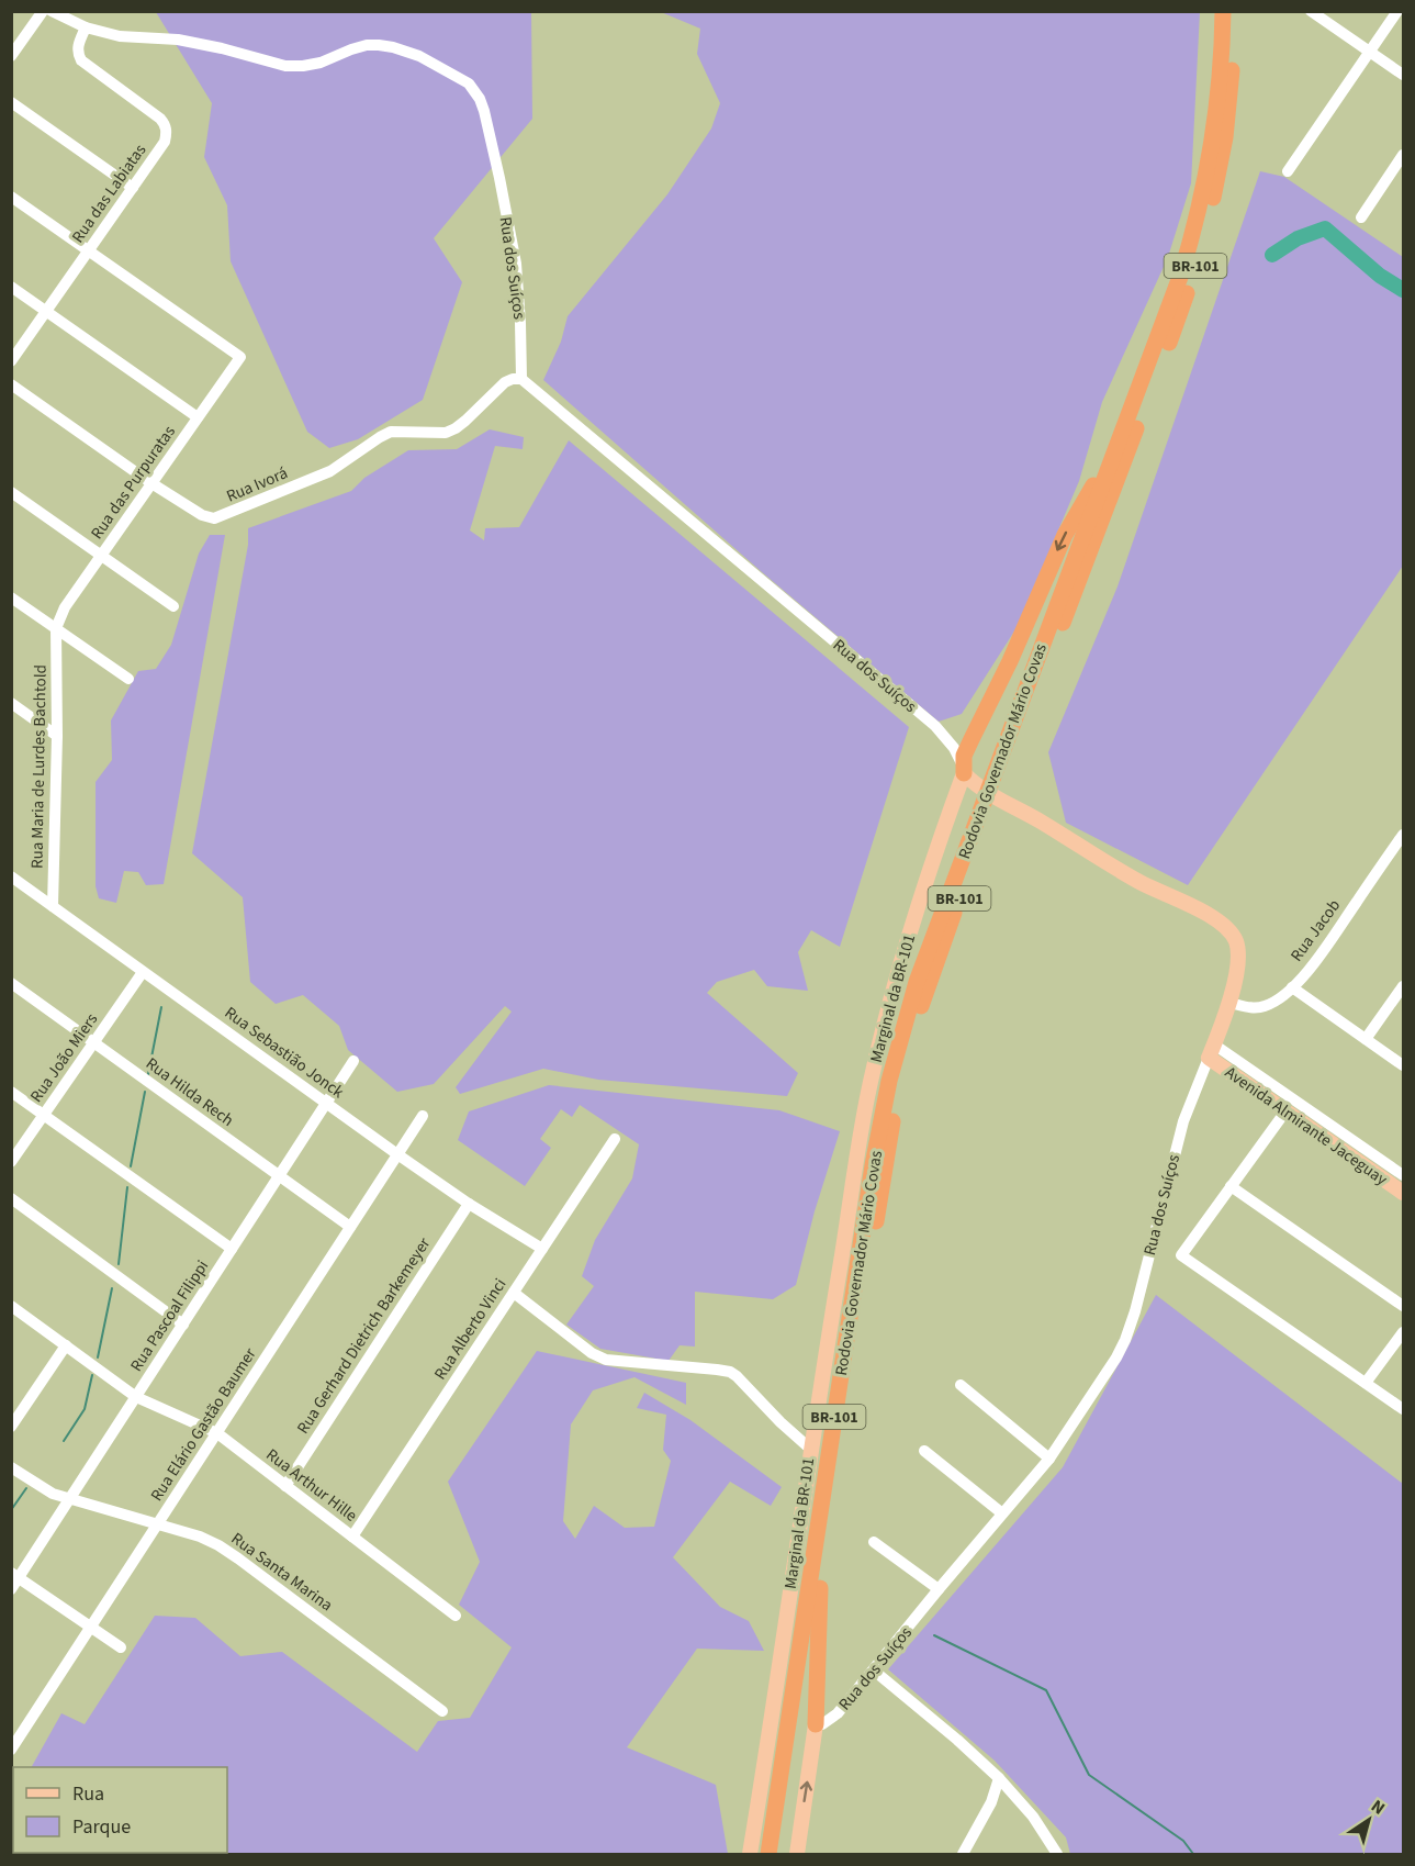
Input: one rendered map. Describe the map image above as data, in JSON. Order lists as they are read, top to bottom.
{
  "streets": {
    "highway": ["BR-101", "Rodovia Governador Mário Covas"],
    "main road": ["Rua dos Suíços", "Marginal da BR-101", "Avenida Almirante Jaceguay"],
    "street": [
      "Rua das Labiatas",
      "Rua das Purpuratas",
      "Rua Ivorá",
      "Rua Maria de Lurdes Bachtold",
      "Rua Jacob",
      "Rua Sebastião Jonck",
      "Rua João Miers",
      "Rua Hilda Rech",
      "Rua Pascoal Filippi",
      "Rua Alberto Vinci",
      "Rua Gerhard Dietrich Barkemeyer",
      "Rua Elário Gastão Baumer",
      "Rua Arthur Hille",
      "Rua Santa Marina"
    ]
  },
  "crossings": [
    ["Rua das Labiatas", "Rua dos Suíços"],
    ["Rua das Labiatas", "Rua das Purpuratas"],
    ["Rua dos Suíços", "Rua Ivorá"],
    ["Rua dos Suíços", "Rua Jacob"],
    ["Rua dos Suíços", "Marginal da BR-101"],
    ["Rua dos Suíços", "Avenida Almirante Jaceguay"],
    ["Rua das Purpuratas", "Rua Ivorá"],
    ["Rua das Purpuratas", "Rua Maria de Lurdes Bachtold"],
    ["Rua Maria de Lurdes Bachtold", "Rua Sebastião Jonck"],
    ["Rua Sebastião Jonck", "Rua João Miers"],
    ["Rua Sebastião Jonck", "Rua Pascoal Filippi"],
    ["Rua Sebastião Jonck", "Rua Alberto Vinci"],
    ["Rua Sebastião Jonck", "Rua Gerhard Dietrich Barkemeyer"],
    ["Rua Sebastião Jonck", "Rua Elário Gastão Baumer"],
    ["Rua João Miers", "Rua Hilda Rech"],
    ["Rua Hilda Rech", "Rua Pascoal Filippi"],
    ["Rua Hilda Rech", "Rua Elário Gastão Baumer"],
    ["Rua Pascoal Filippi", "Rua Arthur Hille"],
    ["Rua Pascoal Filippi", "Rua Santa Marina"],
    ["Rua Alberto Vinci", "Rua Arthur Hille"],
    ["Rua Gerhard Dietrich Barkemeyer", "Rua Arthur Hille"],
    ["Rua Elário Gastão Baumer", "Rua Arthur Hille"],
    ["Rua Elário Gastão Baumer", "Rua Santa Marina"]
  ],
  "legend": ["Rua", "Parque"],
  "north": "top right"
}
